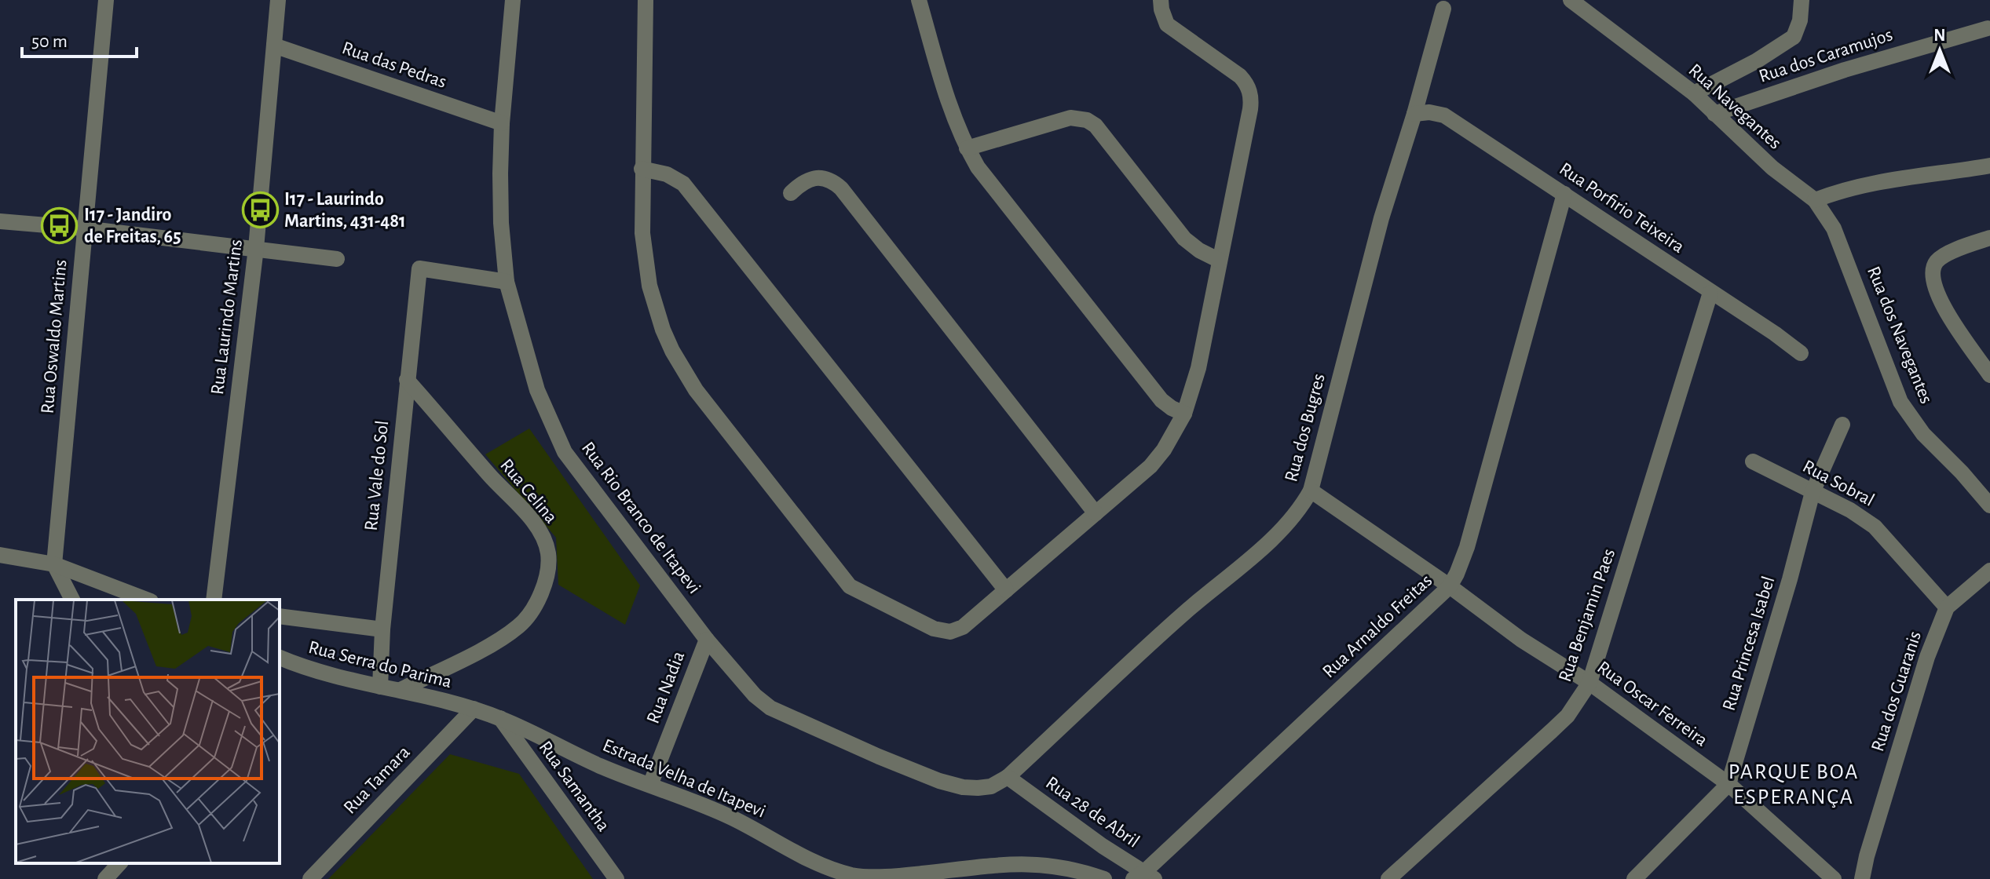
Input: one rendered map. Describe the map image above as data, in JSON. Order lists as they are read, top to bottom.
{
  "streets": {
    "street": [
      "Rua dos Caramujos",
      "Rua das Pedras",
      "Rua Navegantes",
      "Rua Porfirio Teixeira",
      "Rua Laurindo Martins",
      "Rua dos Navegantes",
      "Rua Oswaldo Martins",
      "Rua dos Bugres",
      "Rua Vale do Sol",
      "Rua Sobral",
      "Rua Celina",
      "Rua Rio Branco de Itapevi",
      "Rua Benjamin Paes",
      "Rua Arnaldo Freitas",
      "Rua Princesa Isabel",
      "Rua Serra do Parima",
      "Rua Nadia",
      "Rua dos Guaranis",
      "Rua Oscar Ferreira",
      "Estrada Velha de Itapevi",
      "Rua Tamara",
      "Rua Samantha",
      "Rua 28 de Abril"
    ]
  },
  "crossings": [
    ["Rua dos Caramujos", "Rua Navegantes"],
    ["Rua das Pedras", "Rua Laurindo Martins"],
    ["Rua das Pedras", "Rua Rio Branco de Itapevi"],
    ["Rua Navegantes", "Rua dos Navegantes"],
    ["Rua Porfirio Teixeira", "Rua dos Bugres"],
    ["Rua Porfirio Teixeira", "Rua Benjamin Paes"],
    ["Rua Porfirio Teixeira", "Rua Arnaldo Freitas"],
    ["Rua dos Bugres", "Rua Rio Branco de Itapevi"],
    ["Rua dos Bugres", "Rua Oscar Ferreira"],
    ["Rua dos Bugres", "Rua 28 de Abril"],
    ["Rua Vale do Sol", "Rua Celina"],
    ["Rua Vale do Sol", "Rua Rio Branco de Itapevi"],
    ["Rua Vale do Sol", "Rua Serra do Parima"],
    ["Rua Sobral", "Rua Princesa Isabel"],
    ["Rua Sobral", "Rua dos Guaranis"],
    ["Rua Celina", "Rua Serra do Parima"],
    ["Rua Rio Branco de Itapevi", "Rua Nadia"],
    ["Rua Rio Branco de Itapevi", "Rua 28 de Abril"],
    ["Rua Benjamin Paes", "Rua Oscar Ferreira"],
    ["Rua Arnaldo Freitas", "Rua Oscar Ferreira"],
    ["Rua Arnaldo Freitas", "Rua 28 de Abril"],
    ["Rua Princesa Isabel", "Rua Oscar Ferreira"],
    ["Rua Serra do Parima", "Estrada Velha de Itapevi"],
    ["Rua Serra do Parima", "Rua Tamara"],
    ["Rua Nadia", "Estrada Velha de Itapevi"],
    ["Estrada Velha de Itapevi", "Rua Tamara"],
    ["Estrada Velha de Itapevi", "Rua Samantha"]
  ],
  "districts": ["PARQUE BOA ESPERANÇA"],
  "places": {
    "bus stop": ["I17 - Laurindo Martins, 431-481", "I17 - Jandiro de Freitas, 65"]
  },
  "scale_bar": "50 m",
  "north": "top"
}
